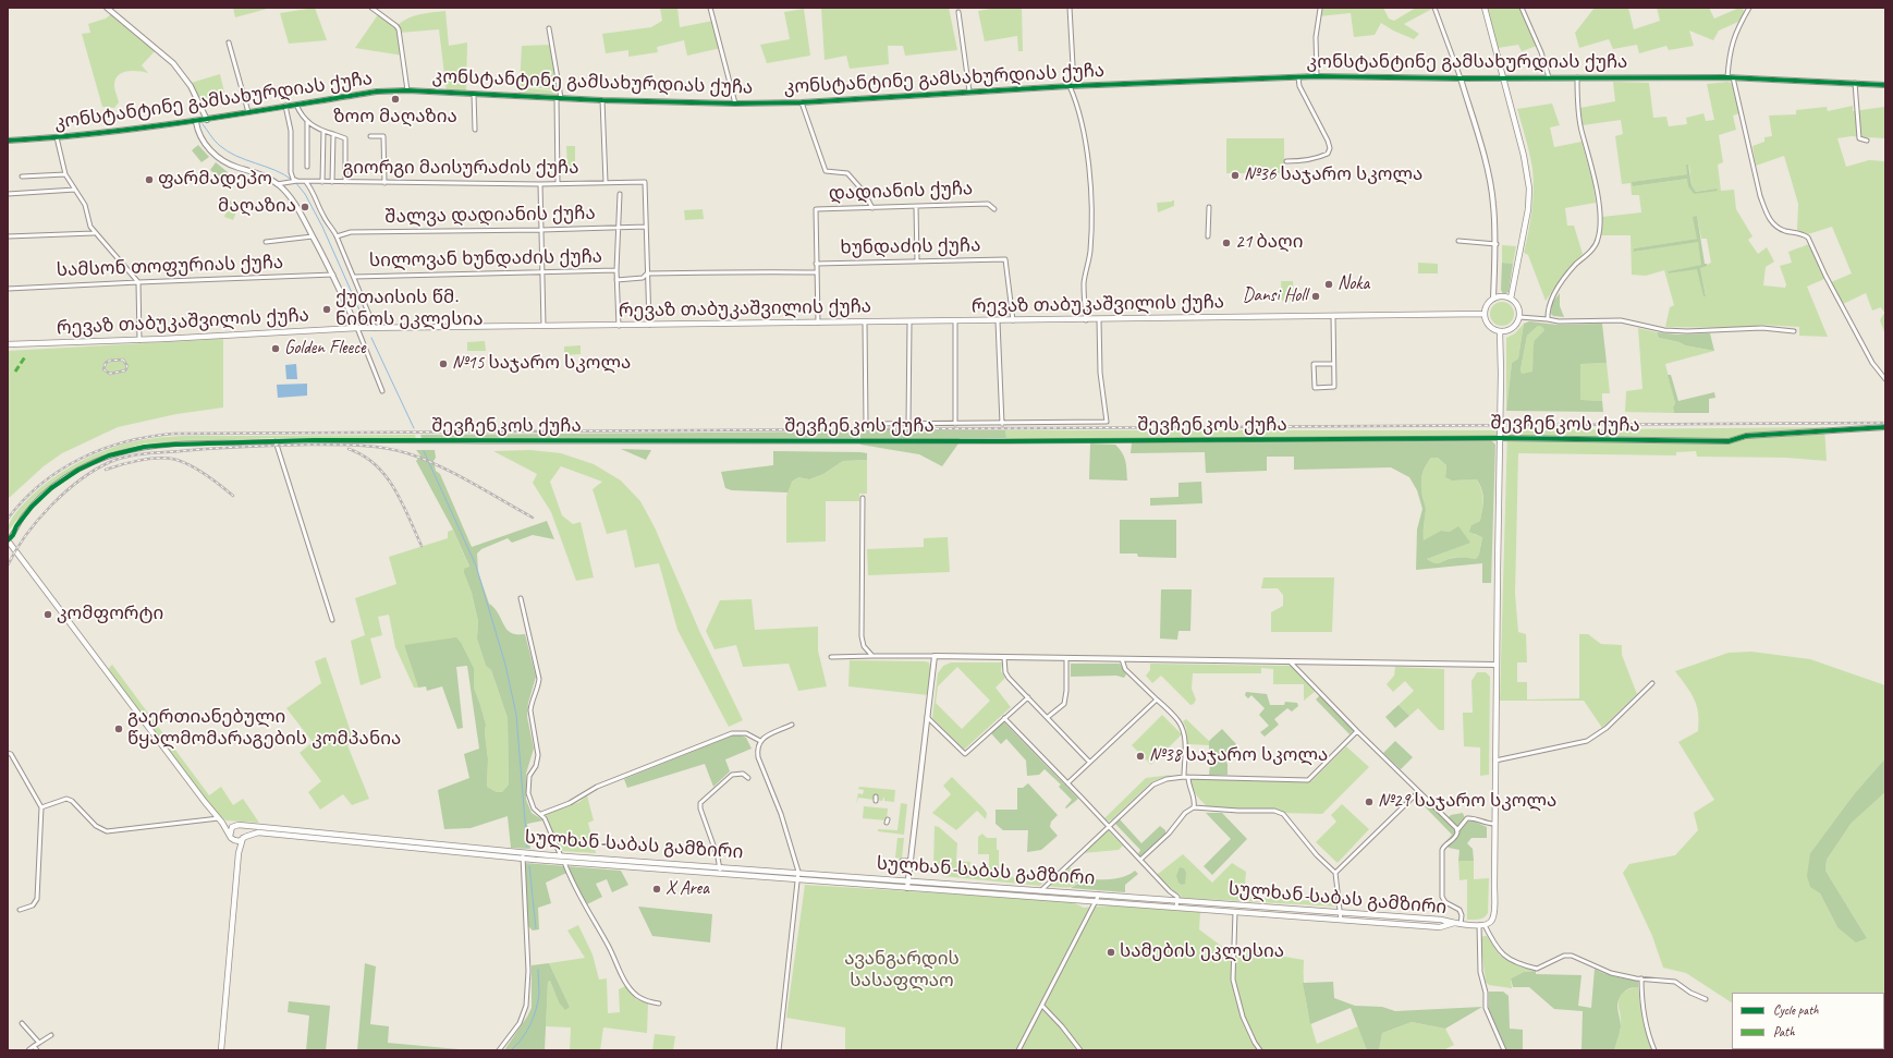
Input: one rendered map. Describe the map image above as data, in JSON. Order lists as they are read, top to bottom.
{
  "streets": {
    "main road": ["რევაზ თაბუკაშვილის ქუჩა", "სულხან-საბას გამზირი"],
    "street": [
      "კონსტანტინე გამსახურდიას ქუჩა",
      "გიორგი მაისურაძის ქუჩა",
      "დადიანის ქუჩა",
      "შალვა დადიანის ქუჩა",
      "ხუნდაძის ქუჩა",
      "სილოვან ხუნდაძის ქუჩა",
      "სამსონ თოფურიას ქუჩა",
      "შევჩენკოს ქუჩა"
    ]
  },
  "crossings": [
    ["გიორგი მაისურაძის ქუჩა", "შალვა დადიანის ქუჩა"],
    ["დადიანის ქუჩა", "ხუნდაძის ქუჩა"],
    ["დადიანის ქუჩა", "სილოვან ხუნდაძის ქუჩა"],
    ["დადიანის ქუჩა", "რევაზ თაბუკაშვილის ქუჩა"],
    ["ხუნდაძის ქუჩა", "რევაზ თაბუკაშვილის ქუჩა"]
  ],
  "parks": ["ავანგარდის სასაფლაო"],
  "places": [
    "ზოო მაღაზია",
    "№36 საჯარო სკოლა",
    "ფარმადეპო",
    "მაღაზია",
    "21 ბაღი",
    "Noka",
    "Dansi Holl",
    "ქუთაისის წმ. ნინოს ეკლესია",
    "Golden Fleece",
    "№15 საჯარო სკოლა",
    "კომფორტი",
    "გაერთიანებული წყალმომარაგების კომპანია",
    "№38 საჯარო სკოლა",
    "№29 საჯარო სკოლა",
    "X Area",
    "სამების ეკლესია"
  ],
  "legend": ["Cycle path", "Path"]
}
